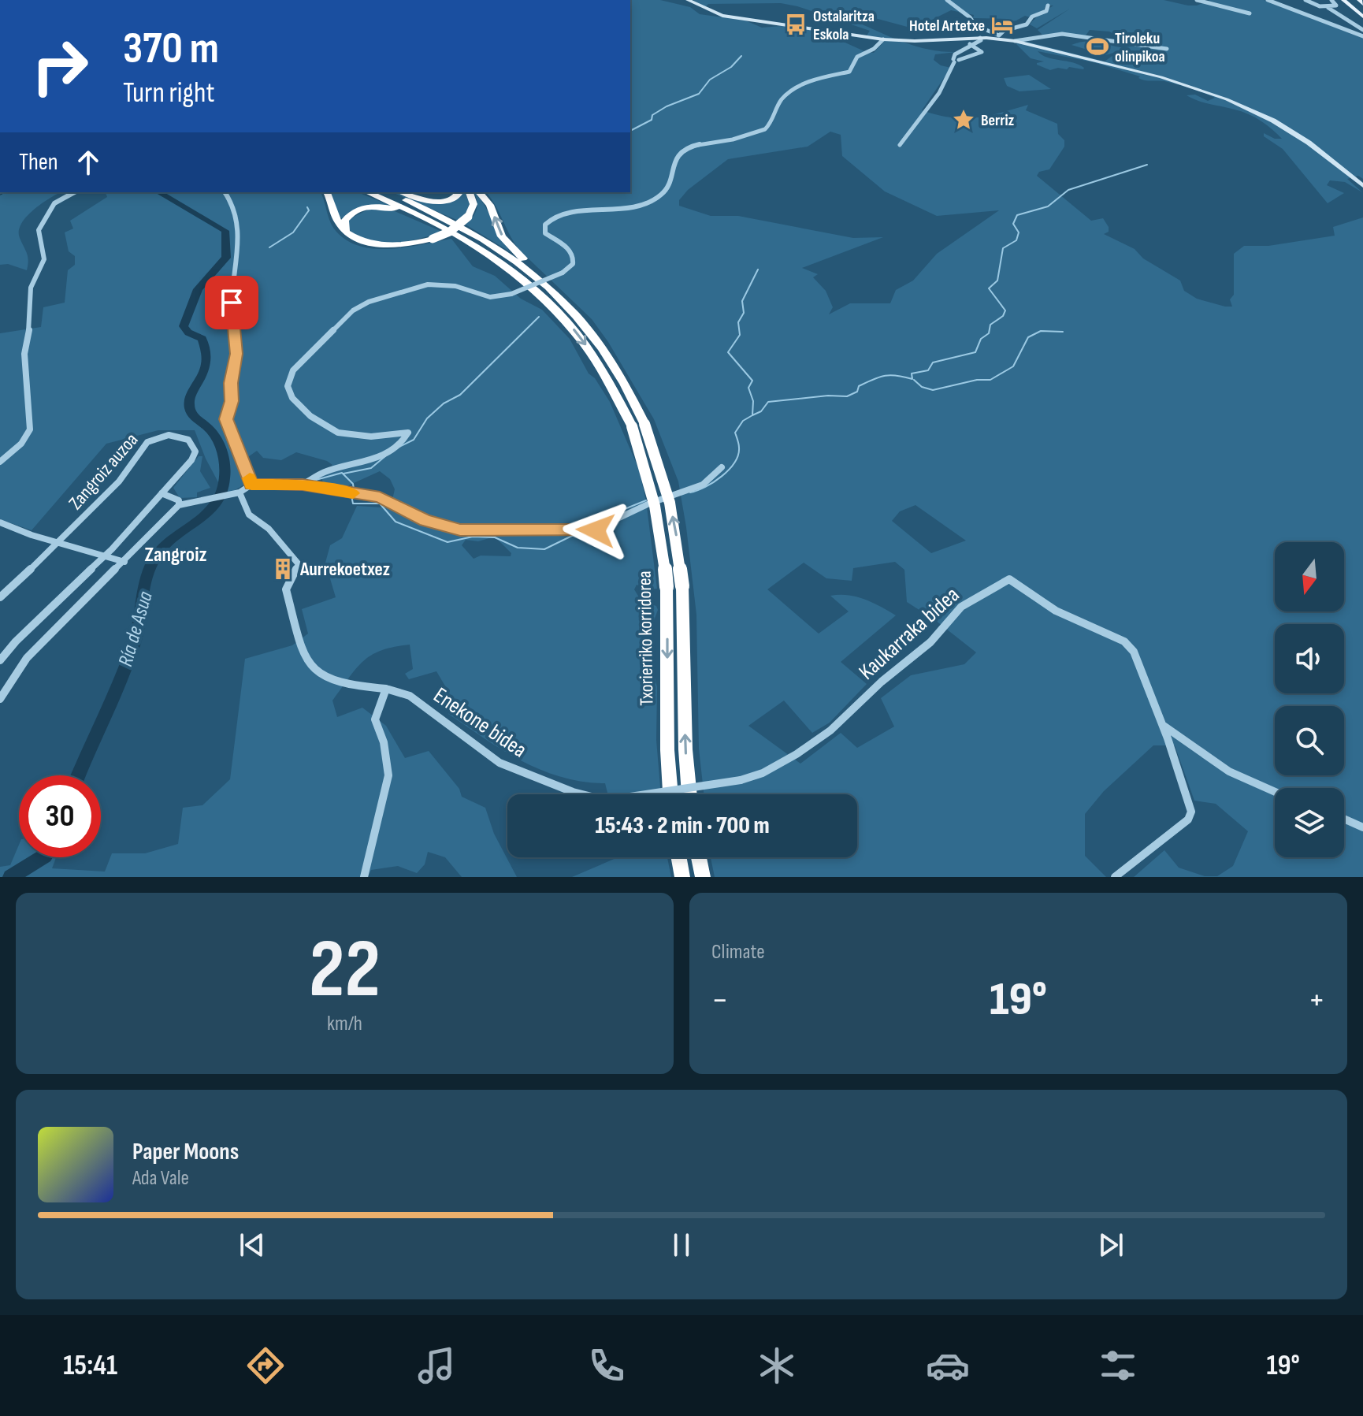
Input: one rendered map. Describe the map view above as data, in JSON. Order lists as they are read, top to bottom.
{
  "streets": {
    "highway": ["Txorierriko korridorea"],
    "street": ["Zangroiz auzoa", "Kaukarraka bidea", "Enekone bidea"]
  },
  "crossings": [
    ["Kaukarraka bidea", "Enekone bidea"]
  ],
  "districts": ["Zangroiz"],
  "water": ["Ría de Asua"],
  "places": {
    "bus stop": ["Ostalaritza Eskola"],
    "hotel": ["Hotel Artetxe"],
    "sports": ["Tiroleku olinpikoa"],
    "place": ["Berriz"],
    "building": ["Aurrekoetxez"]
  },
  "north": "bottom",
  "page": {
    "turn": ["370 m", "Turn right"],
    "then": "Then",
    "limit": "30",
    "trip": "15:43 · 2 min · 700 m",
    "tile": [
      ["22", "km/h"],
      "Climate"
    ],
    "heat": ["−", "19°", "+"],
    "song": ["Paper Moons", "Ada Vale"],
    "tabs": ["15:41", "19°"]
  }
}
